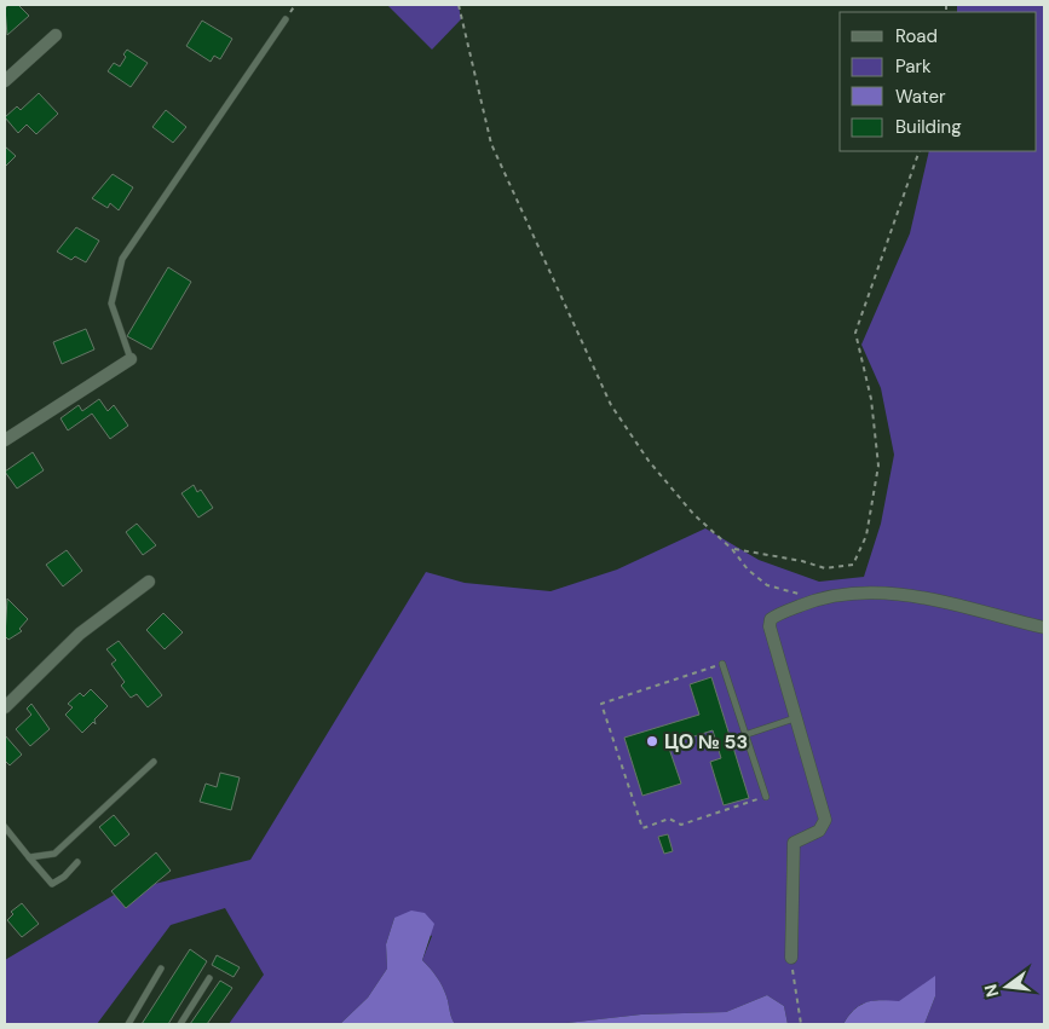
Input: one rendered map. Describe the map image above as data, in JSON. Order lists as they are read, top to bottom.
{
  "places": ["ЦО № 53"],
  "legend": [
    "Road",
    "Park",
    "Water",
    "Building"
  ],
  "north": "left"
}
